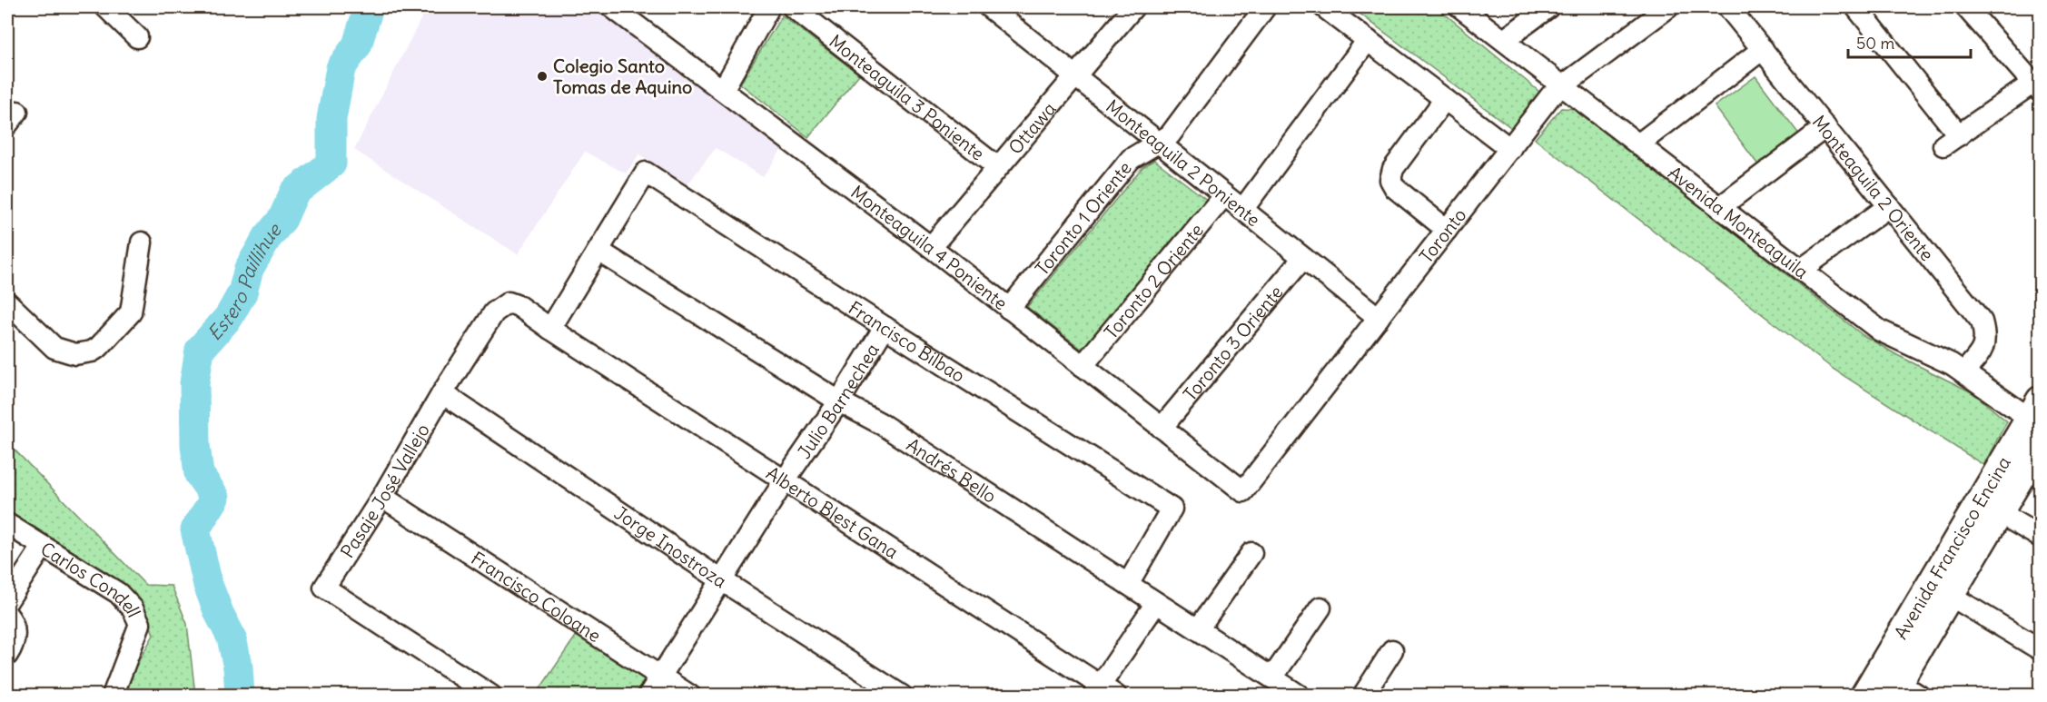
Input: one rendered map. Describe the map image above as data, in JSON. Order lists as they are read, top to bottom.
{
  "streets": {
    "main road": ["Avenida Francisco Encina"],
    "street": [
      "Monteaguila 3 Poniente",
      "Ottawa",
      "Monteaguila 2 Poniente",
      "Monteaguila 2 Oriente",
      "Toronto 1 Oriente",
      "Avenida Monteaguila",
      "Toronto",
      "Monteaguila 4 Poniente",
      "Toronto 2 Oriente",
      "Francisco Bilbao",
      "Toronto 3 Oriente",
      "Julio Barnechea",
      "Andrés Bello",
      "Pasaje José Vallejo",
      "Alberto Blest Gana",
      "Jorge Inostroza",
      "Carlos Condell",
      "Francisco Coloane"
    ]
  },
  "crossings": [
    ["Monteaguila 3 Poniente", "Ottawa"],
    ["Ottawa", "Monteaguila 2 Poniente"],
    ["Ottawa", "Monteaguila 4 Poniente"],
    ["Monteaguila 2 Poniente", "Toronto 1 Oriente"],
    ["Monteaguila 2 Poniente", "Toronto"],
    ["Monteaguila 2 Poniente", "Toronto 2 Oriente"],
    ["Monteaguila 2 Poniente", "Toronto 3 Oriente"],
    ["Monteaguila 2 Oriente", "Avenida Monteaguila"],
    ["Toronto 1 Oriente", "Monteaguila 4 Poniente"],
    ["Avenida Monteaguila", "Toronto"],
    ["Avenida Monteaguila", "Avenida Francisco Encina"],
    ["Toronto", "Monteaguila 4 Poniente"],
    ["Monteaguila 4 Poniente", "Toronto 2 Oriente"],
    ["Monteaguila 4 Poniente", "Toronto 3 Oriente"],
    ["Francisco Bilbao", "Julio Barnechea"],
    ["Francisco Bilbao", "Andrés Bello"],
    ["Julio Barnechea", "Andrés Bello"],
    ["Julio Barnechea", "Alberto Blest Gana"],
    ["Julio Barnechea", "Jorge Inostroza"],
    ["Julio Barnechea", "Francisco Coloane"],
    ["Pasaje José Vallejo", "Alberto Blest Gana"],
    ["Pasaje José Vallejo", "Jorge Inostroza"],
    ["Pasaje José Vallejo", "Francisco Coloane"],
    ["Alberto Blest Gana", "Jorge Inostroza"]
  ],
  "water": ["Estero Paillihue"],
  "places": ["Colegio Santo Tomas de Aquino"],
  "scale_bar": "50 m"
}
